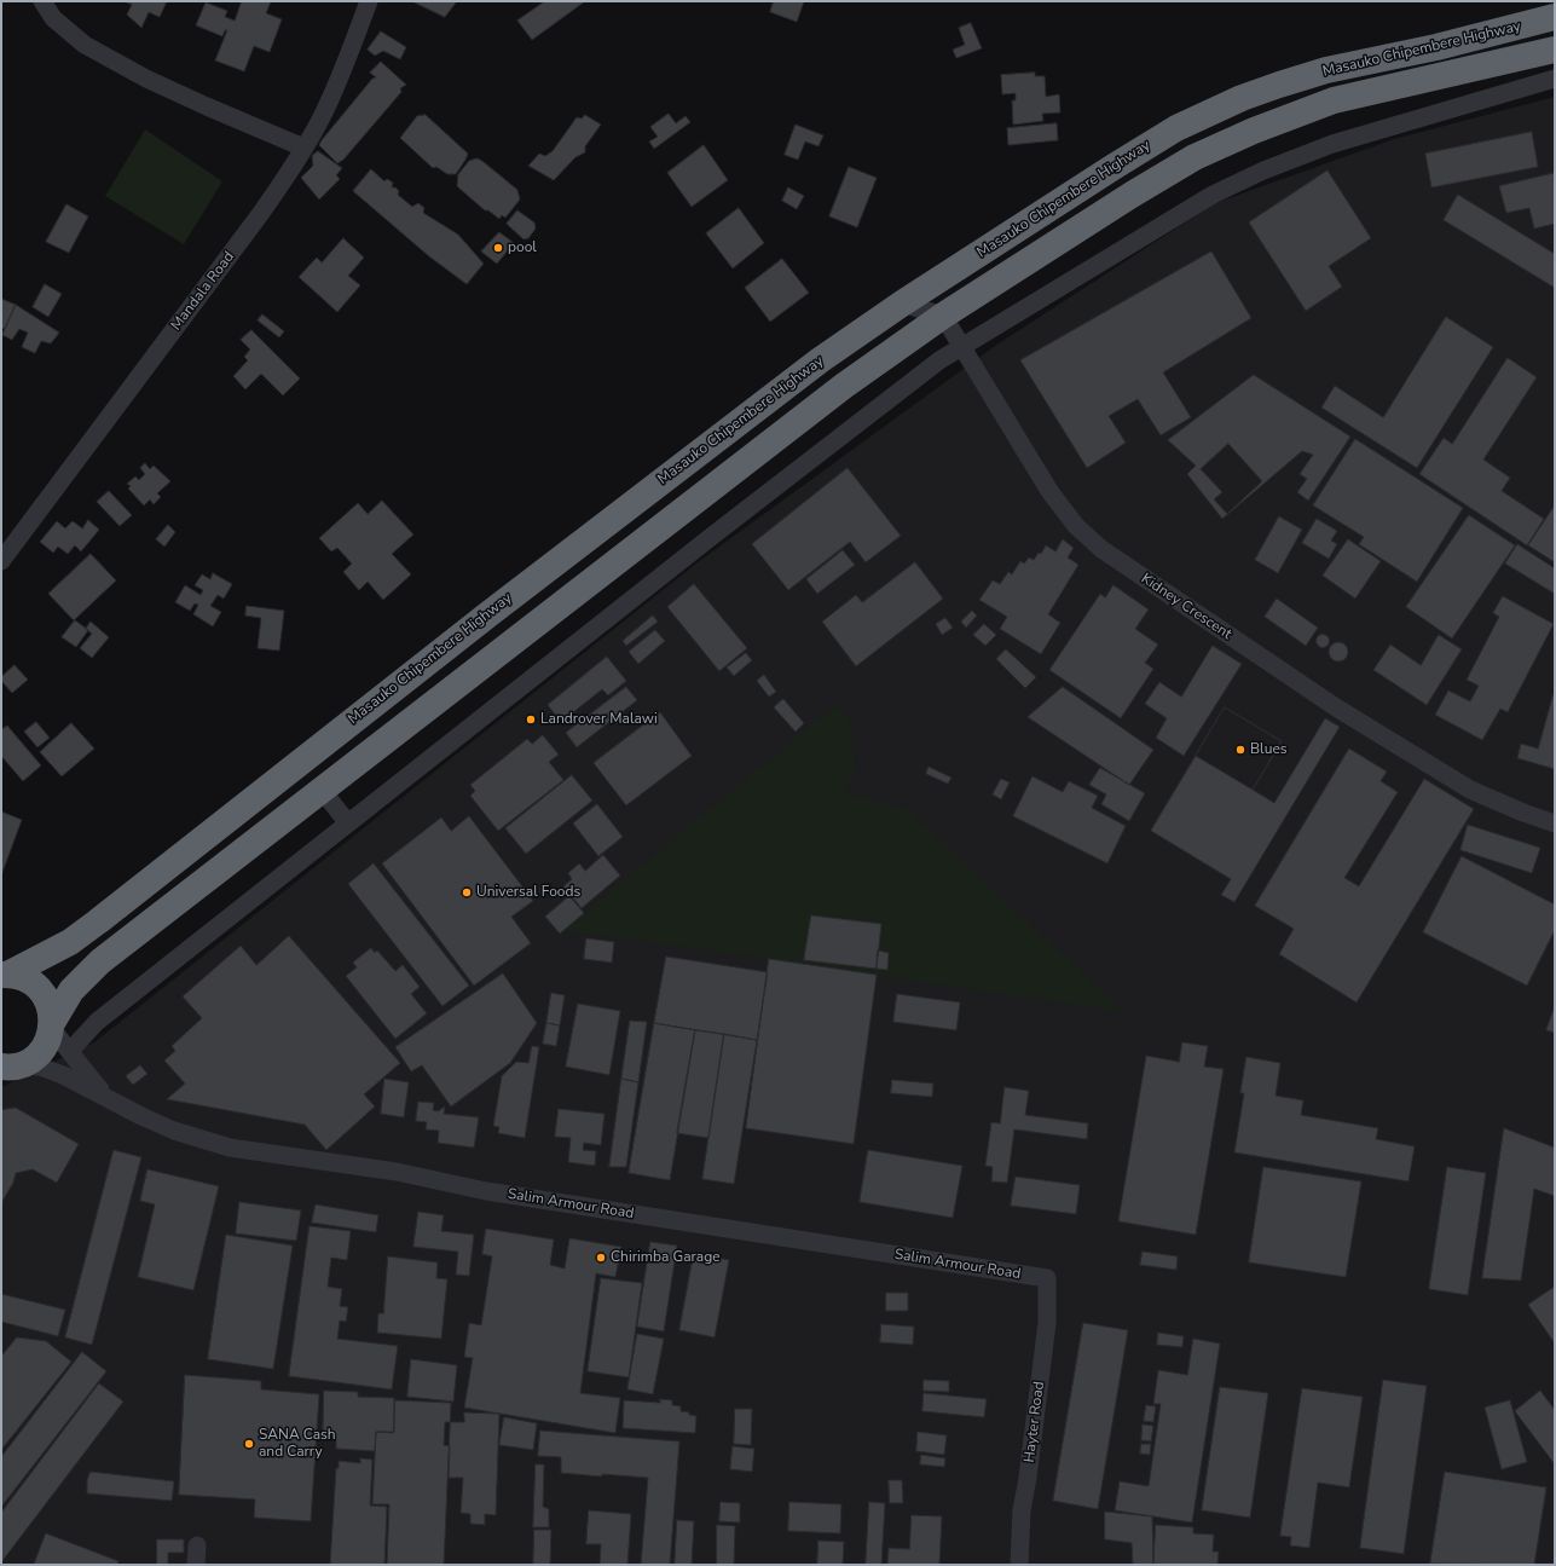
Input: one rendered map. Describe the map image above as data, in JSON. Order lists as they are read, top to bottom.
{
  "streets": {
    "highway": ["Masauko Chipembere Highway"],
    "street": [
      "Mandala Road",
      "Kidney Crescent",
      "Salim Armour Road",
      "Hayter Road"
    ]
  },
  "crossings": [
    ["Masauko Chipembere Highway", "Kidney Crescent"],
    ["Masauko Chipembere Highway", "Salim Armour Road"],
    ["Salim Armour Road", "Hayter Road"]
  ],
  "places": [
    "pool",
    "Landrover Malawi",
    "Blues",
    "Universal Foods",
    "Chirimba Garage",
    "SANA Cash and Carry"
  ]
}
